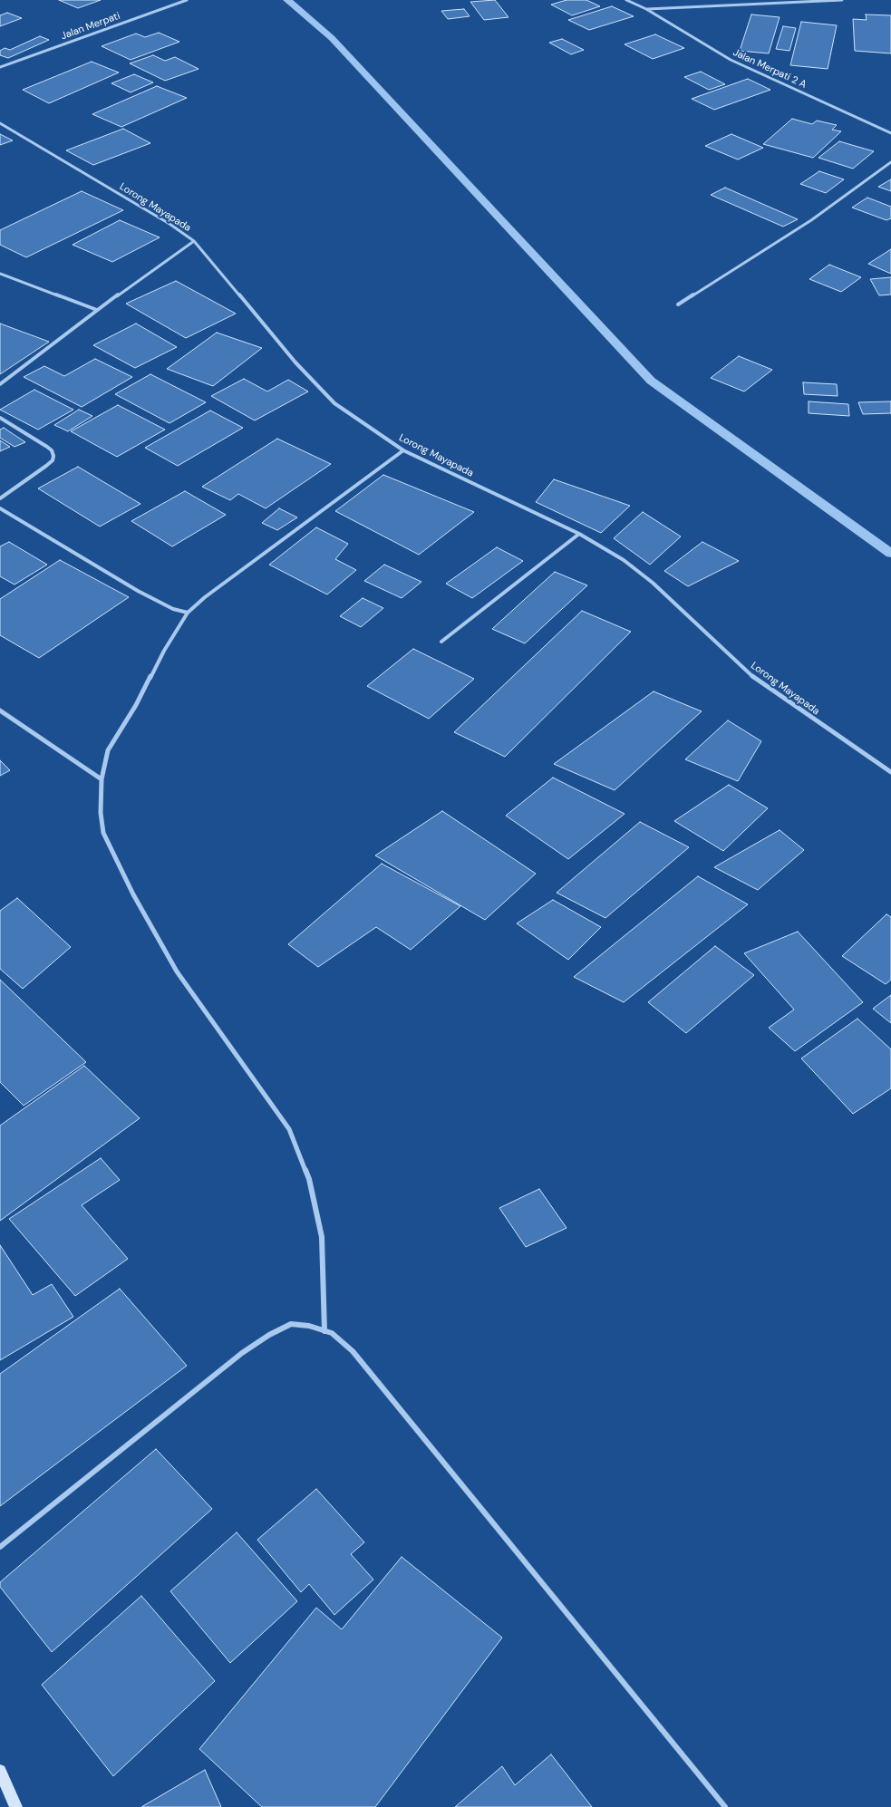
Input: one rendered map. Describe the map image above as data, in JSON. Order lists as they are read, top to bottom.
{
  "streets": {
    "street": ["Jalan Merpati", "Jalan Merpati 2 A", "Lorong Mayapada"]
  }
}
